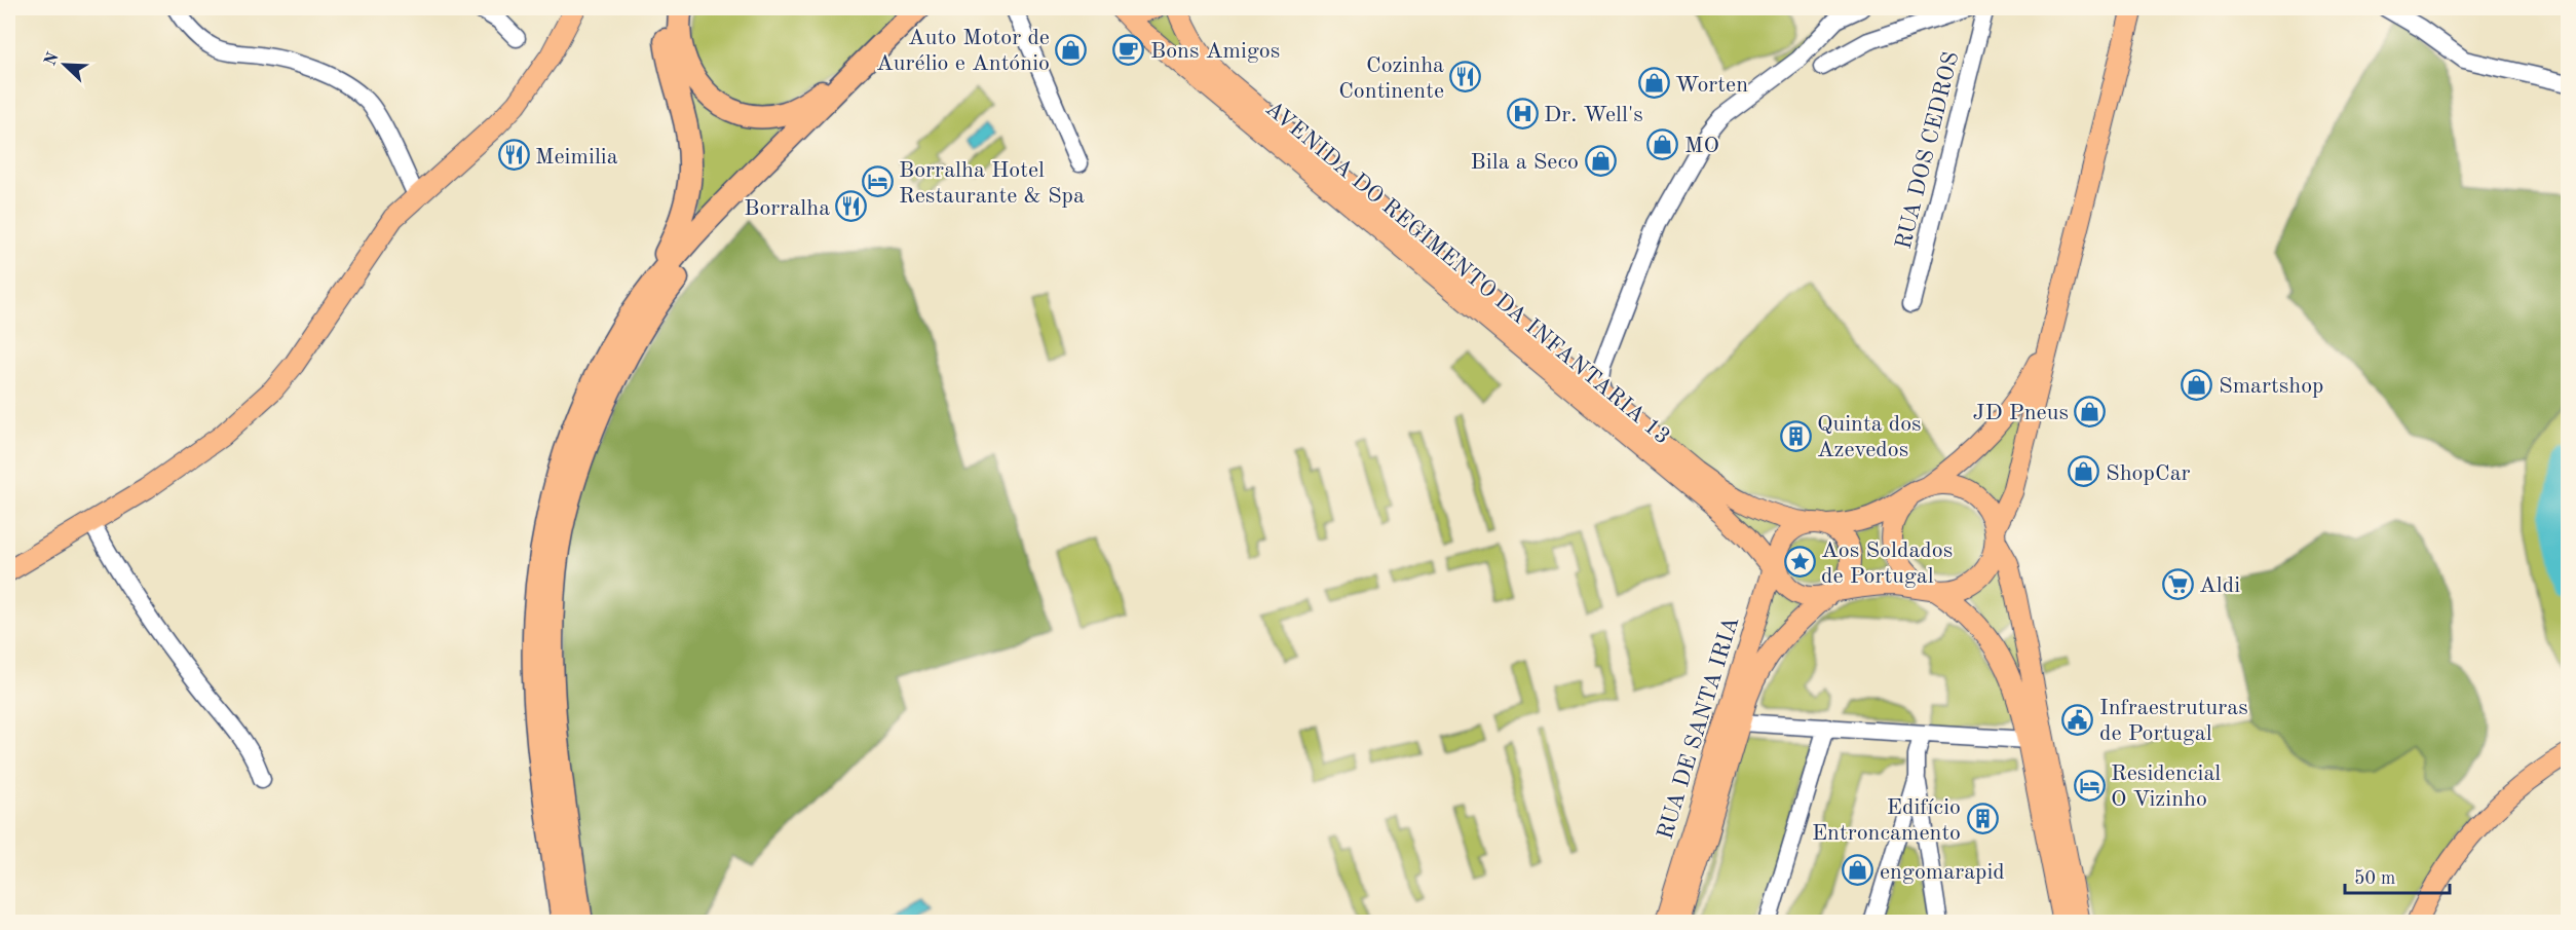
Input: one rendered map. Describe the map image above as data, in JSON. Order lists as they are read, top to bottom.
{
  "streets": {
    "main road": ["AVENIDA DO REGIMENTO DA INFANTARIA 13", "RUA DE SANTA IRIA"],
    "street": ["RUA DOS CEDROS"]
  },
  "crossings": [
    ["AVENIDA DO REGIMENTO DA INFANTARIA 13", "RUA DE SANTA IRIA"]
  ],
  "places": {
    "shop": [
      "Auto Motor de Aurélio e António",
      "Worten",
      "MO",
      "Bila a Seco",
      "Smartshop",
      "JD Pneus",
      "ShopCar",
      "engomarapid"
    ],
    "cafe": ["Bons Amigos"],
    "restaurant": ["Cozinha Continente", "Meimilia", "Borralha"],
    "hospital": ["Dr. Well's"],
    "hotel": ["Borralha Hotel Restaurante & Spa", "Residencial O Vizinho"],
    "building": ["Quinta dos Azevedos", "Edifício Entroncamento"],
    "place": ["Aos Soldados de Portugal"],
    "supermarket": ["Aldi"],
    "public building": ["Infraestruturas de Portugal"]
  },
  "scale_bar": "50 m",
  "north": "top left"
}
